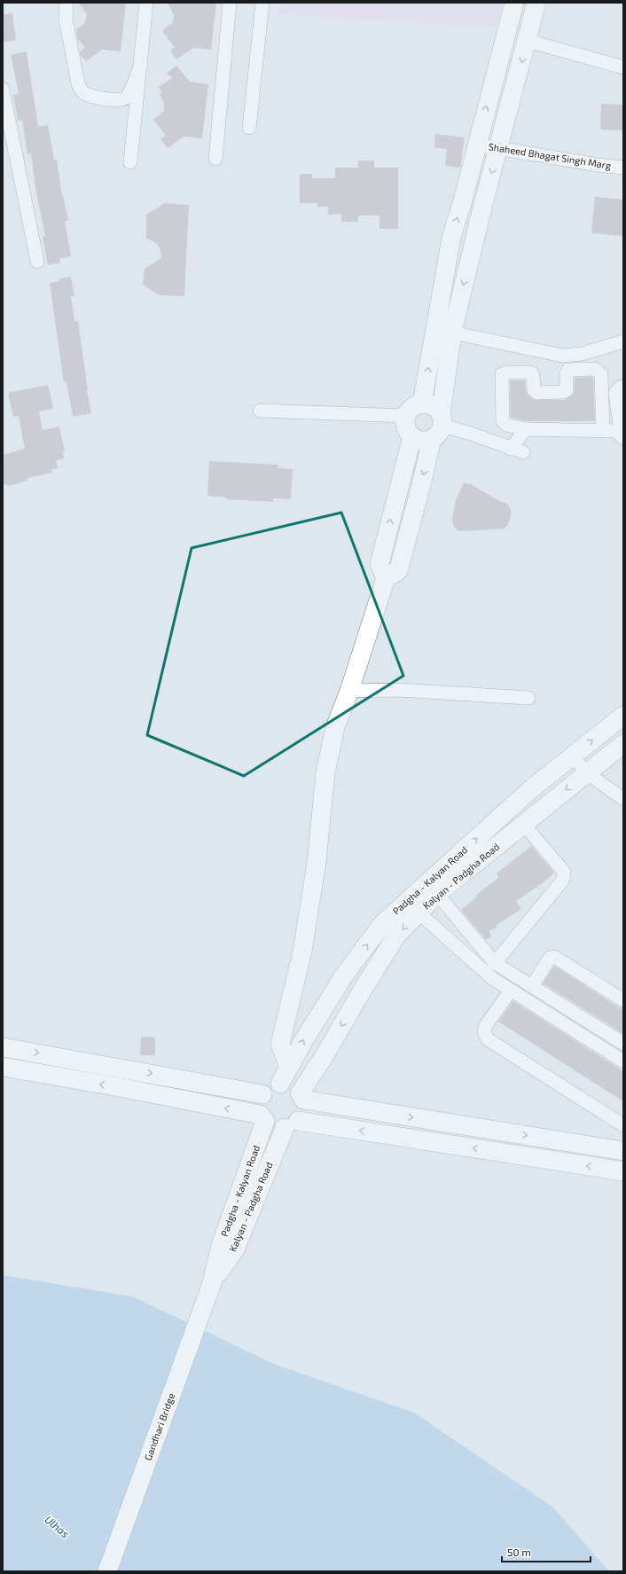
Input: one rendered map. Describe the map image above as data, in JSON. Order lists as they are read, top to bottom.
{
  "streets": {
    "street": [
      "Shaheed Bhagat Singh Marg",
      "Kalyan - Padgha Road",
      "Padgha - Kalyan Road",
      "Gandhari Bridge"
    ]
  },
  "crossings": [
    ["Kalyan - Padgha Road", "Padgha - Kalyan Road"],
    ["Kalyan - Padgha Road", "Gandhari Bridge"],
    ["Padgha - Kalyan Road", "Gandhari Bridge"]
  ],
  "one_way": ["Kalyan - Padgha Road", "Padgha - Kalyan Road"],
  "water": ["Ulhas"],
  "scale_bar": "50 m"
}
